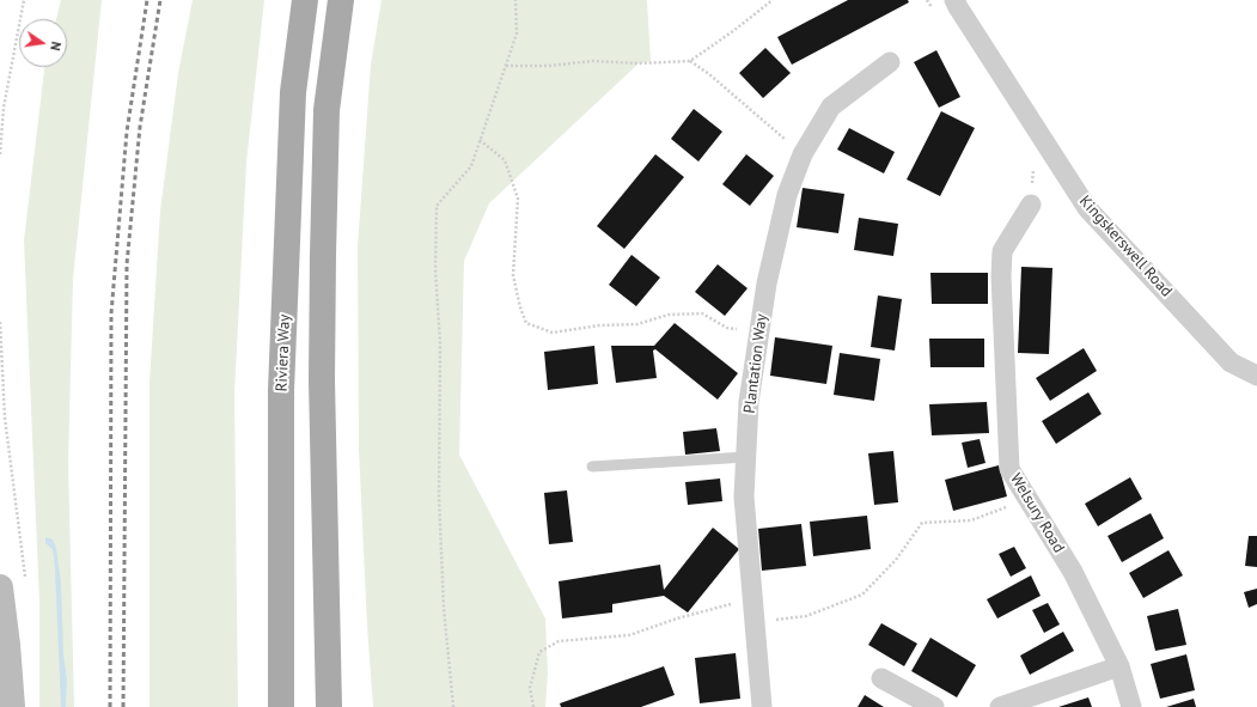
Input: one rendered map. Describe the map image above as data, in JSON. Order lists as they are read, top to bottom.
{
  "streets": {
    "main road": ["Riviera Way"],
    "street": ["Kingskerswell Road", "Plantation Way", "Welsury Road"]
  },
  "north": "right"
}
